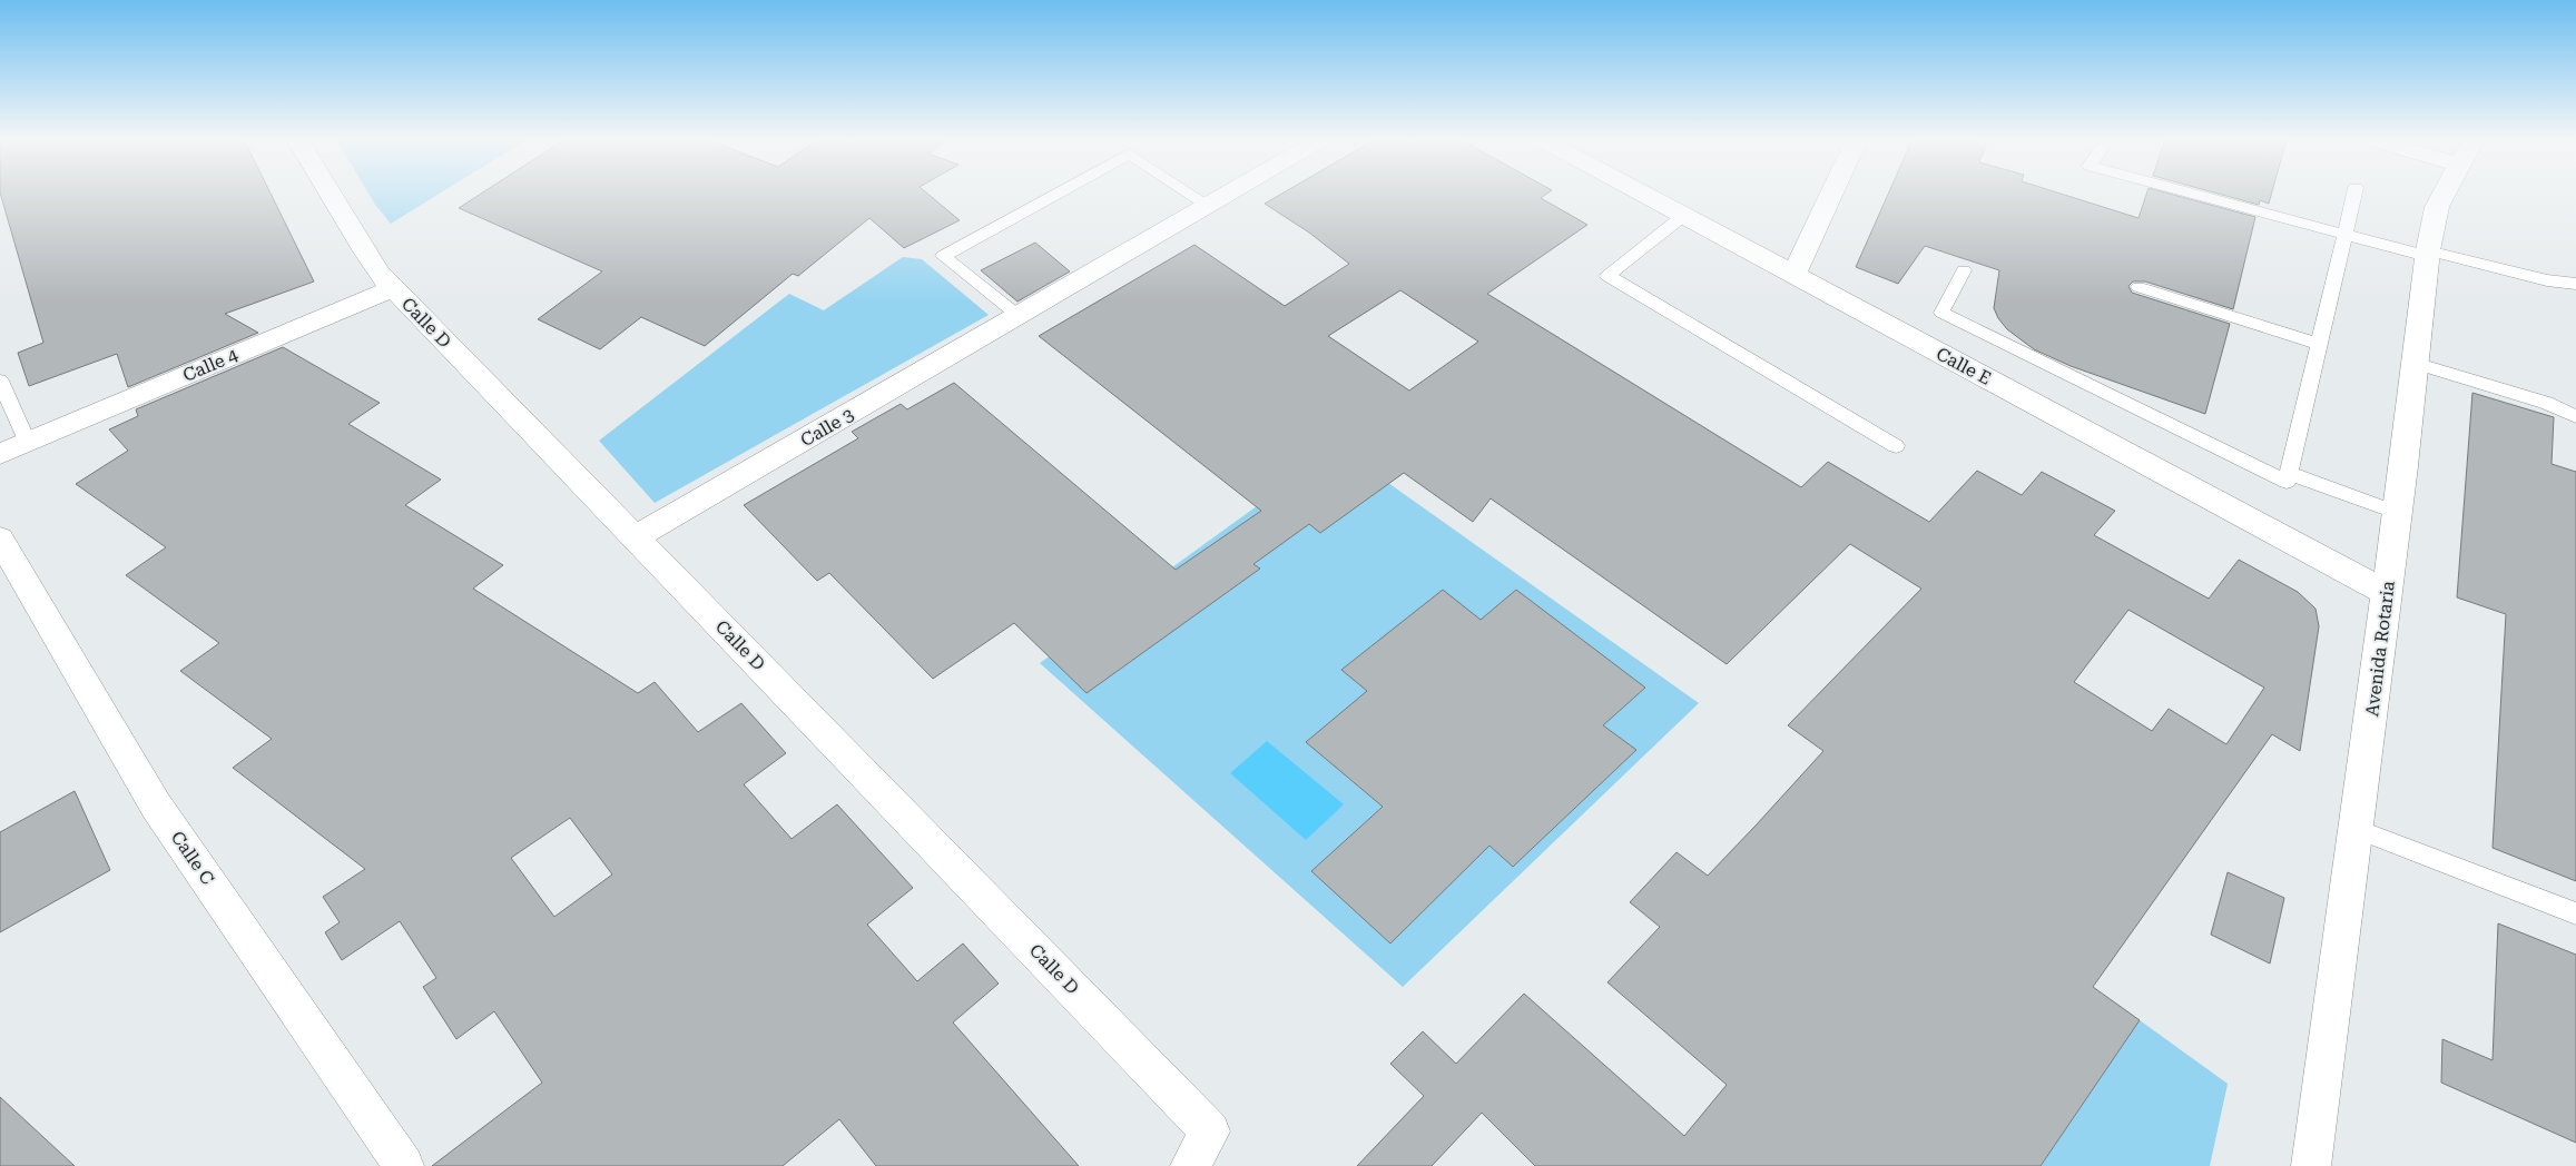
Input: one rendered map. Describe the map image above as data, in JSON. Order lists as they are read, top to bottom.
{
  "streets": {
    "street": [
      "Calle D",
      "Calle 4",
      "Calle E",
      "Calle 3",
      "Avenida Rotaria",
      "Calle C"
    ]
  },
  "crossings": [
    ["Calle D", "Calle 4"],
    ["Calle D", "Calle 3"],
    ["Calle E", "Avenida Rotaria"]
  ]
}
